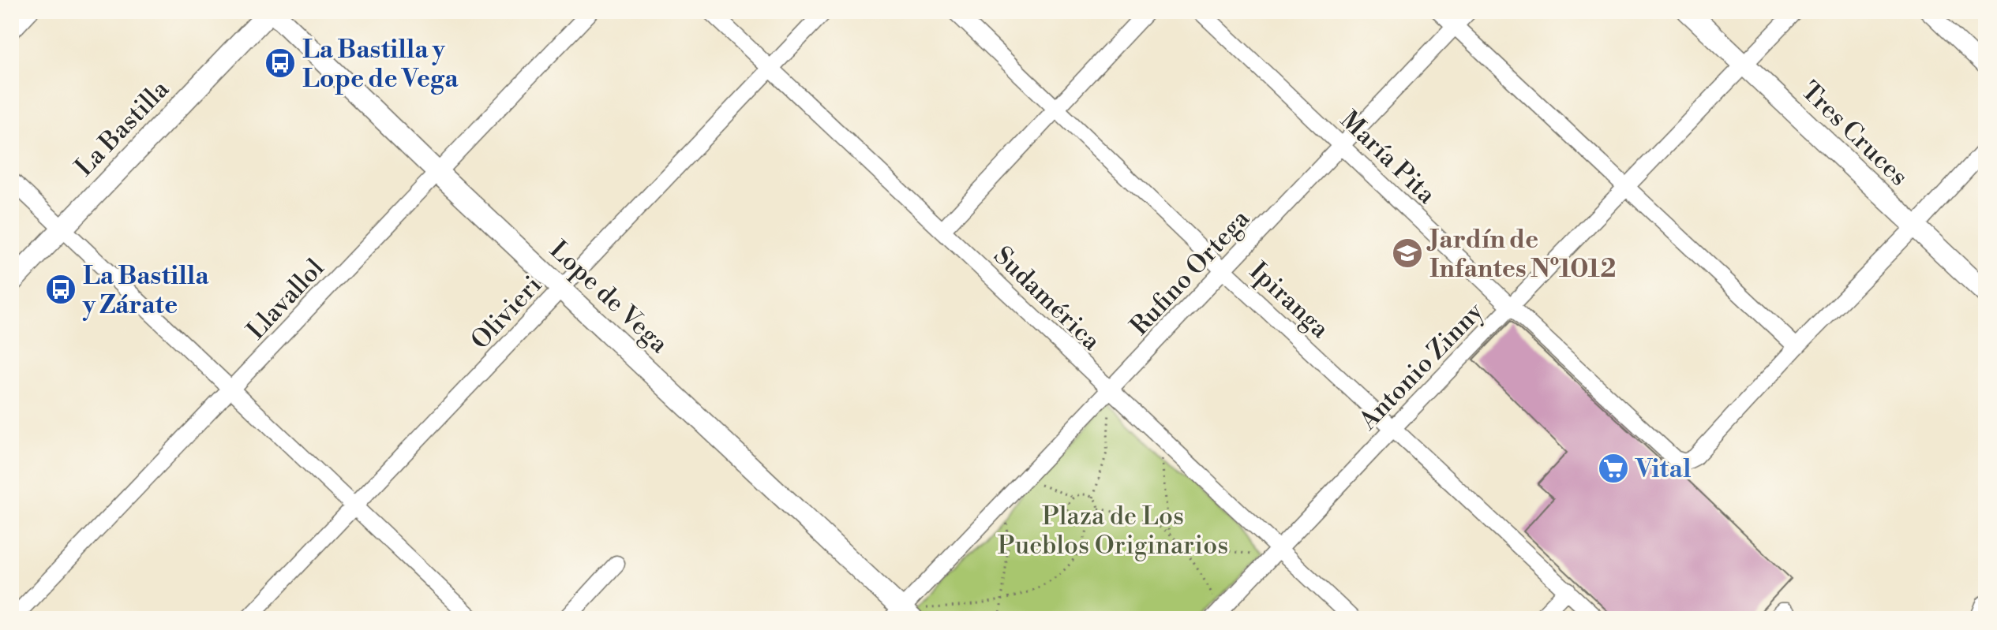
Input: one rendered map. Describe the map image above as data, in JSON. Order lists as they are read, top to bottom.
{
  "streets": {
    "street": [
      "La Bastilla",
      "Tres Cruces",
      "María Pita",
      "Rufino Ortega",
      "Lope de Vega",
      "Sudamérica",
      "Llavallol",
      "Ipiranga",
      "Olivieri",
      "Antonio Zinny"
    ]
  },
  "crossings": [
    ["La Bastilla", "Lope de Vega"],
    ["Tres Cruces", "Antonio Zinny"],
    ["María Pita", "Rufino Ortega"],
    ["María Pita", "Antonio Zinny"],
    ["Rufino Ortega", "Lope de Vega"],
    ["Rufino Ortega", "Sudamérica"],
    ["Rufino Ortega", "Ipiranga"],
    ["Lope de Vega", "Llavallol"],
    ["Lope de Vega", "Olivieri"],
    ["Sudamérica", "Olivieri"],
    ["Sudamérica", "Antonio Zinny"],
    ["Ipiranga", "Antonio Zinny"]
  ],
  "parks": ["Plaza de Los Pueblos Originarios"],
  "places": {
    "bus stop": ["La Bastilla y Lope de Vega", "La Bastilla y Zárate"],
    "school or university": ["Jardín de Infantes Nº1012"],
    "supermarket": ["Vital"]
  }
}
